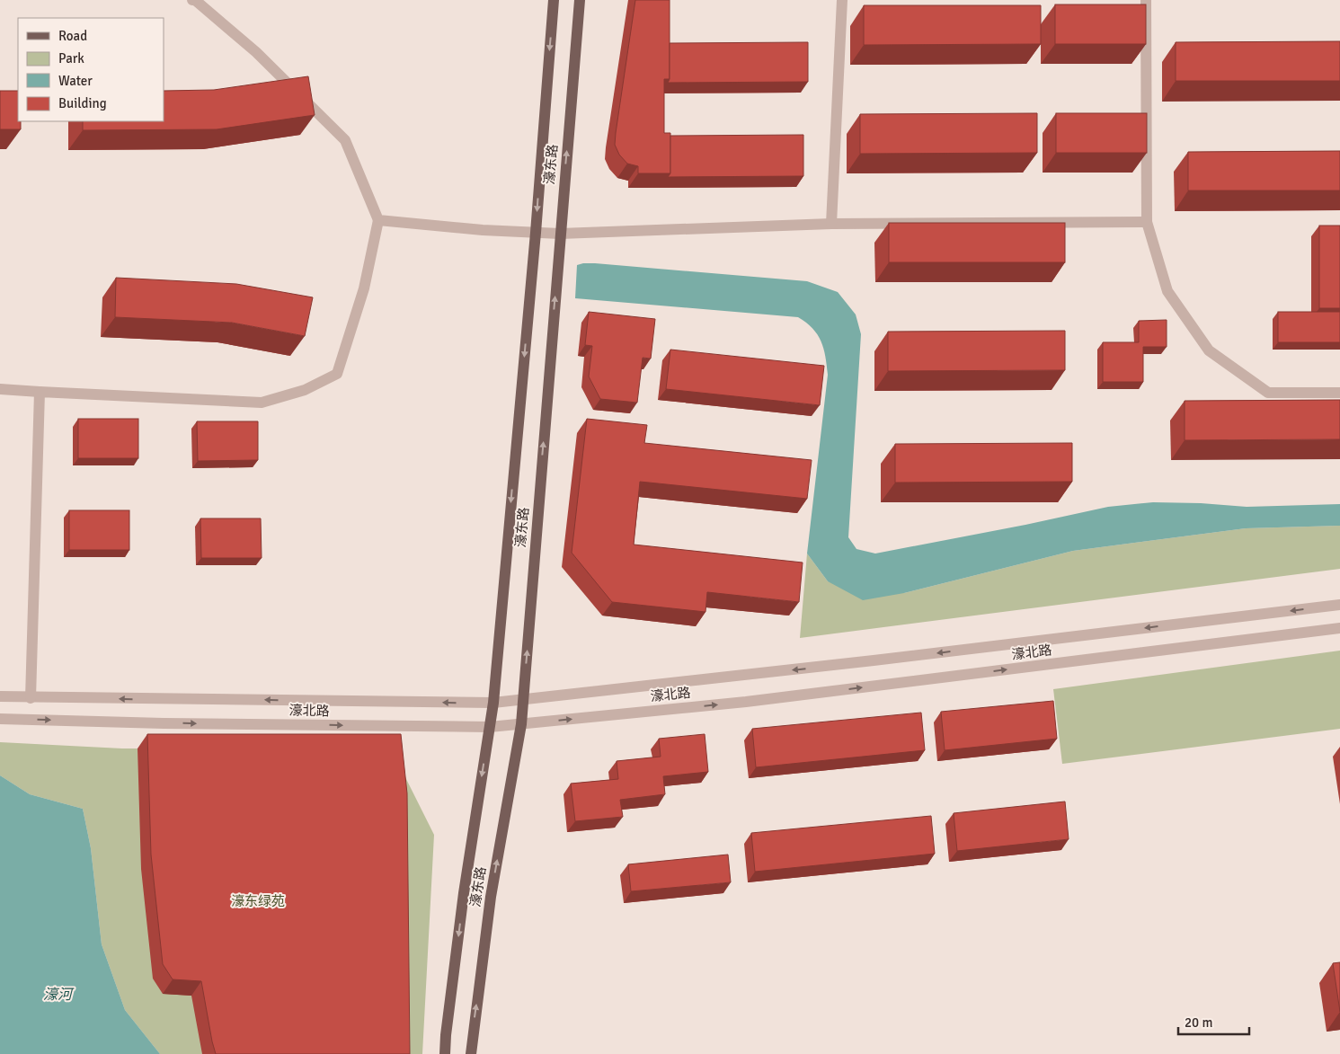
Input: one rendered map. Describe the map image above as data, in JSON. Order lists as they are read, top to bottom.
{
  "streets": {
    "main road": ["濠东路"],
    "street": ["濠北路"]
  },
  "crossings": [
    ["濠东路", "濠北路"]
  ],
  "water": ["濠河"],
  "parks": ["濠东绿苑"],
  "legend": [
    "Road",
    "Park",
    "Water",
    "Building"
  ],
  "scale_bar": "20 m"
}
